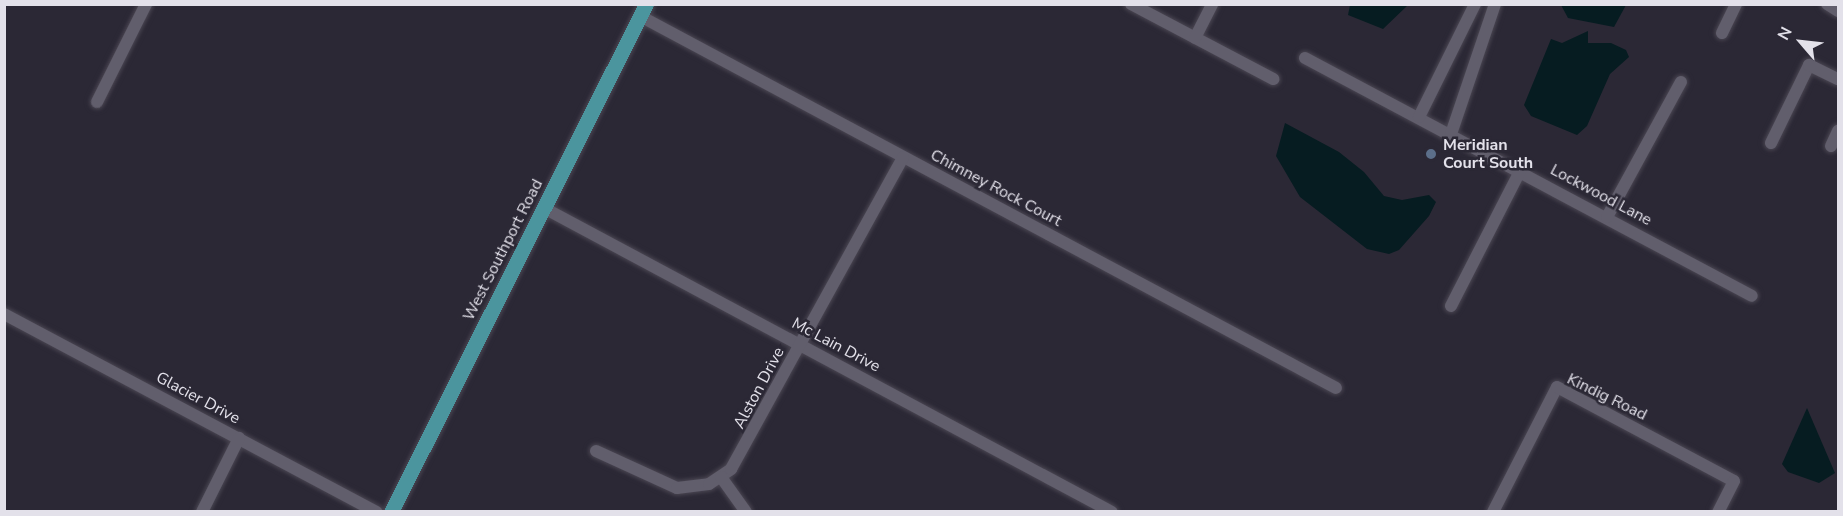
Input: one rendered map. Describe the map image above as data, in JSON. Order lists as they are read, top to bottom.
{
  "streets": {
    "main road": ["West Southport Road"],
    "street": [
      "Chimney Rock Court",
      "Lockwood Lane",
      "Mc Lain Drive",
      "Alston Drive",
      "Kindig Road",
      "Glacier Drive"
    ]
  },
  "crossings": [
    ["Chimney Rock Court", "West Southport Road"],
    ["Chimney Rock Court", "Alston Drive"],
    ["West Southport Road", "Mc Lain Drive"],
    ["Mc Lain Drive", "Alston Drive"]
  ],
  "places": ["Meridian Court South"],
  "north": "top left"
}
